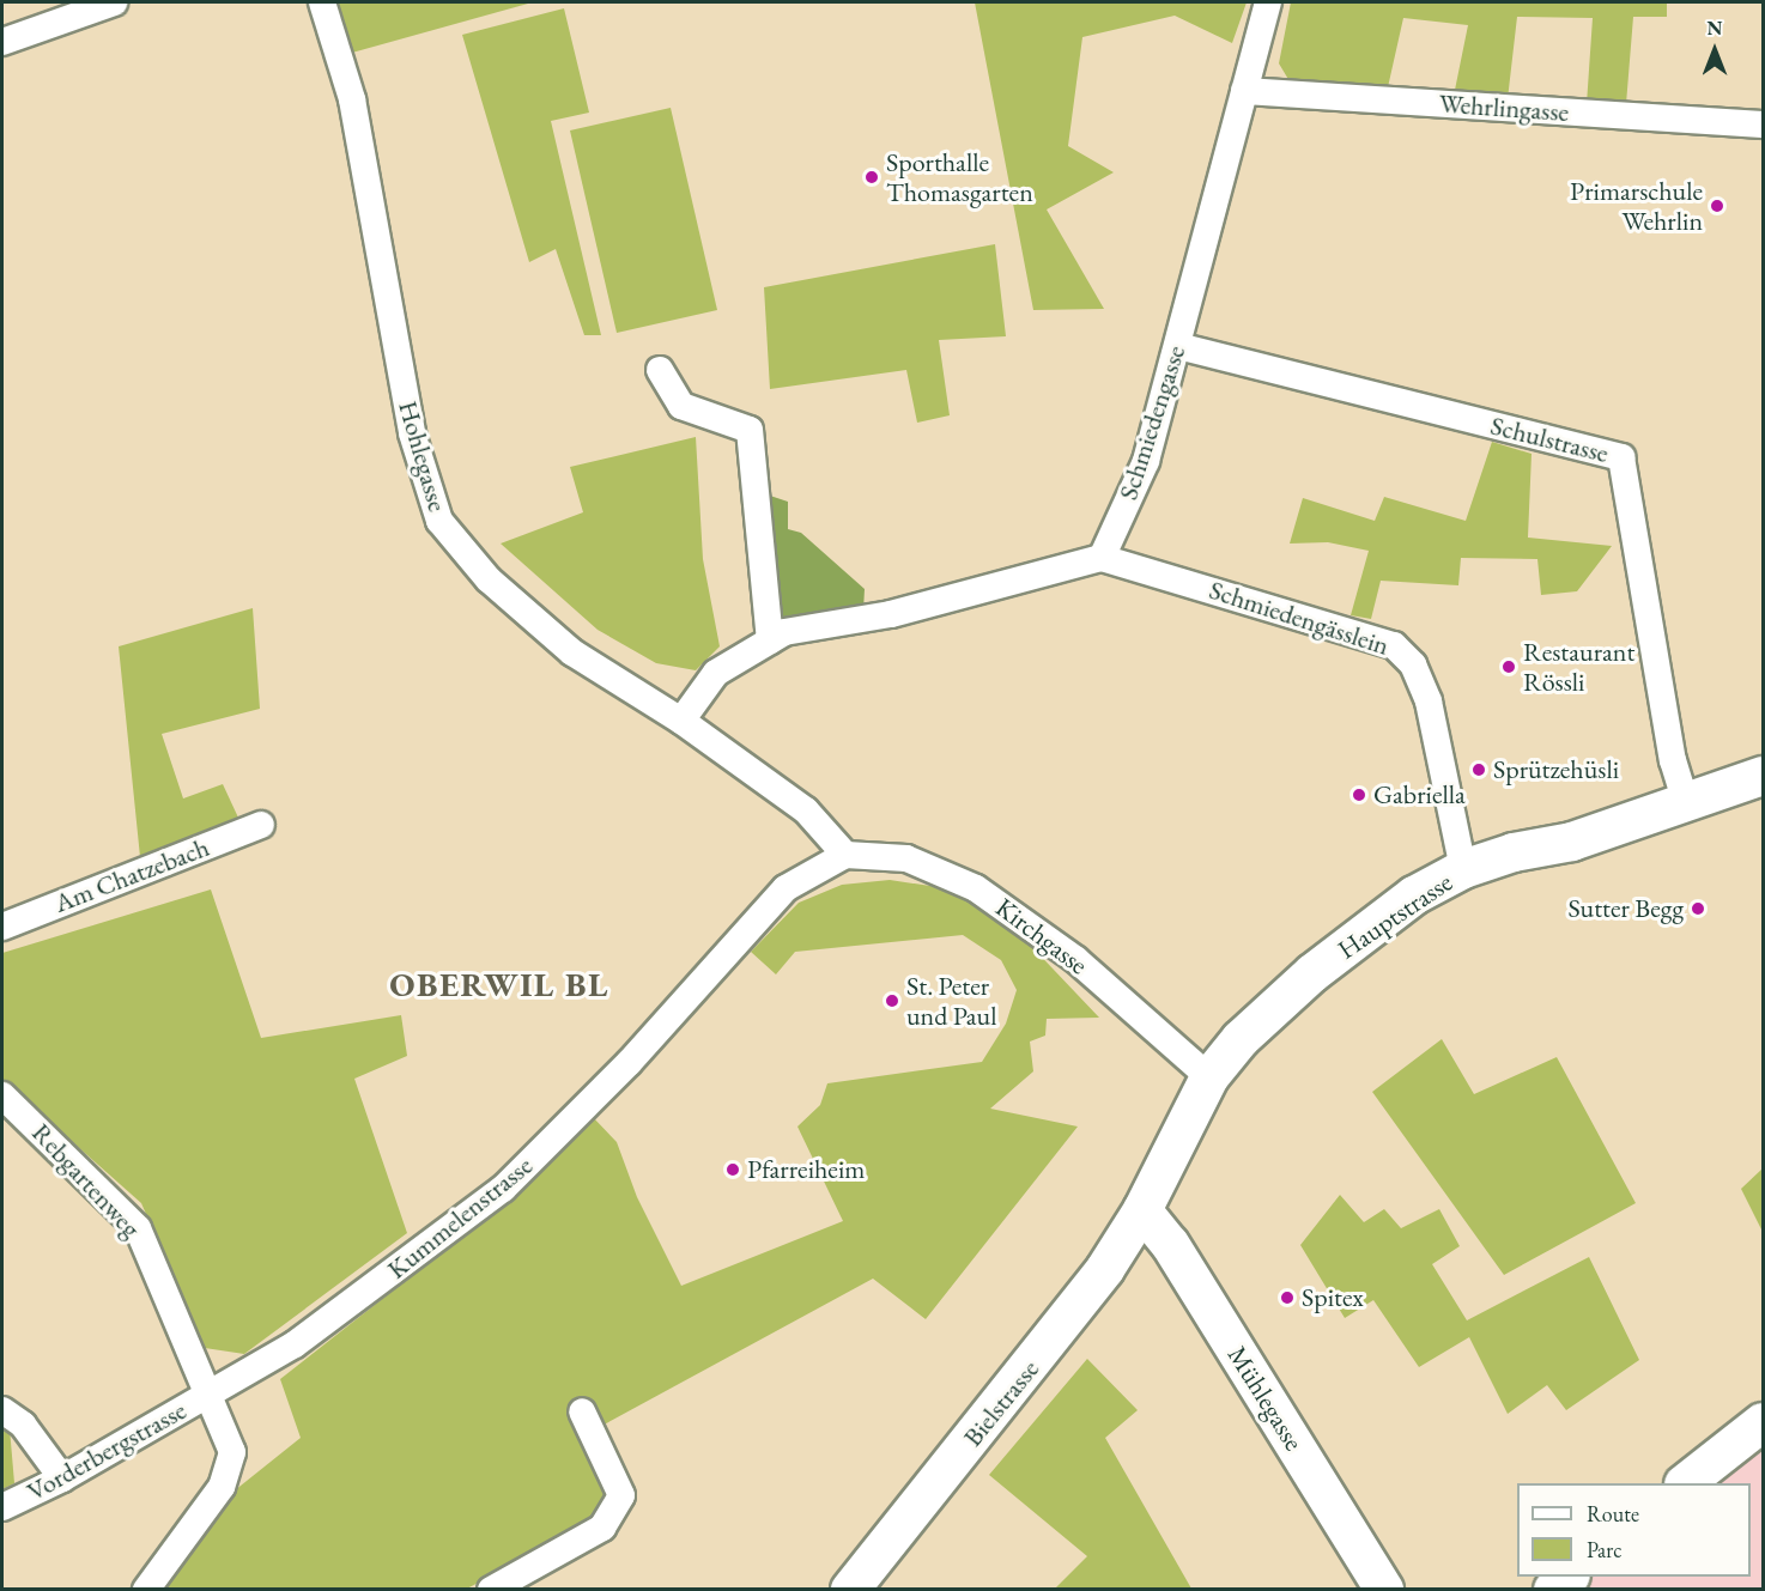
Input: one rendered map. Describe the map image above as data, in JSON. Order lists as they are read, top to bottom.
{
  "streets": {
    "main road": ["Hauptstrasse", "Mühlegasse", "Bielstrasse"],
    "street": [
      "Wehrlingasse",
      "Schmiedengasse",
      "Schulstrasse",
      "Hohlegasse",
      "Schmiedengässlein",
      "Am Chatzebach",
      "Kirchgasse",
      "Rebgartenweg",
      "Kummelenstrasse",
      "Vorderbergstrasse"
    ]
  },
  "crossings": [
    ["Wehrlingasse", "Schmiedengasse"],
    ["Schmiedengasse", "Schulstrasse"],
    ["Schmiedengasse", "Schmiedengässlein"],
    ["Schulstrasse", "Hauptstrasse"],
    ["Hohlegasse", "Kirchgasse"],
    ["Hohlegasse", "Kummelenstrasse"],
    ["Schmiedengässlein", "Hauptstrasse"],
    ["Hauptstrasse", "Kirchgasse"],
    ["Hauptstrasse", "Mühlegasse"],
    ["Hauptstrasse", "Bielstrasse"],
    ["Kirchgasse", "Kummelenstrasse"],
    ["Rebgartenweg", "Kummelenstrasse"],
    ["Rebgartenweg", "Vorderbergstrasse"],
    ["Kummelenstrasse", "Vorderbergstrasse"],
    ["Mühlegasse", "Bielstrasse"]
  ],
  "districts": ["OBERWIL BL"],
  "places": [
    "Sporthalle Thomasgarten",
    "Primarschule Wehrlin",
    "Restaurant Rössli",
    "Sprützehüsli",
    "Gabriella",
    "Sutter Begg",
    "St. Peter und Paul",
    "Pfarreiheim",
    "Spitex"
  ],
  "legend": ["Route", "Parc"],
  "north": "top"
}
